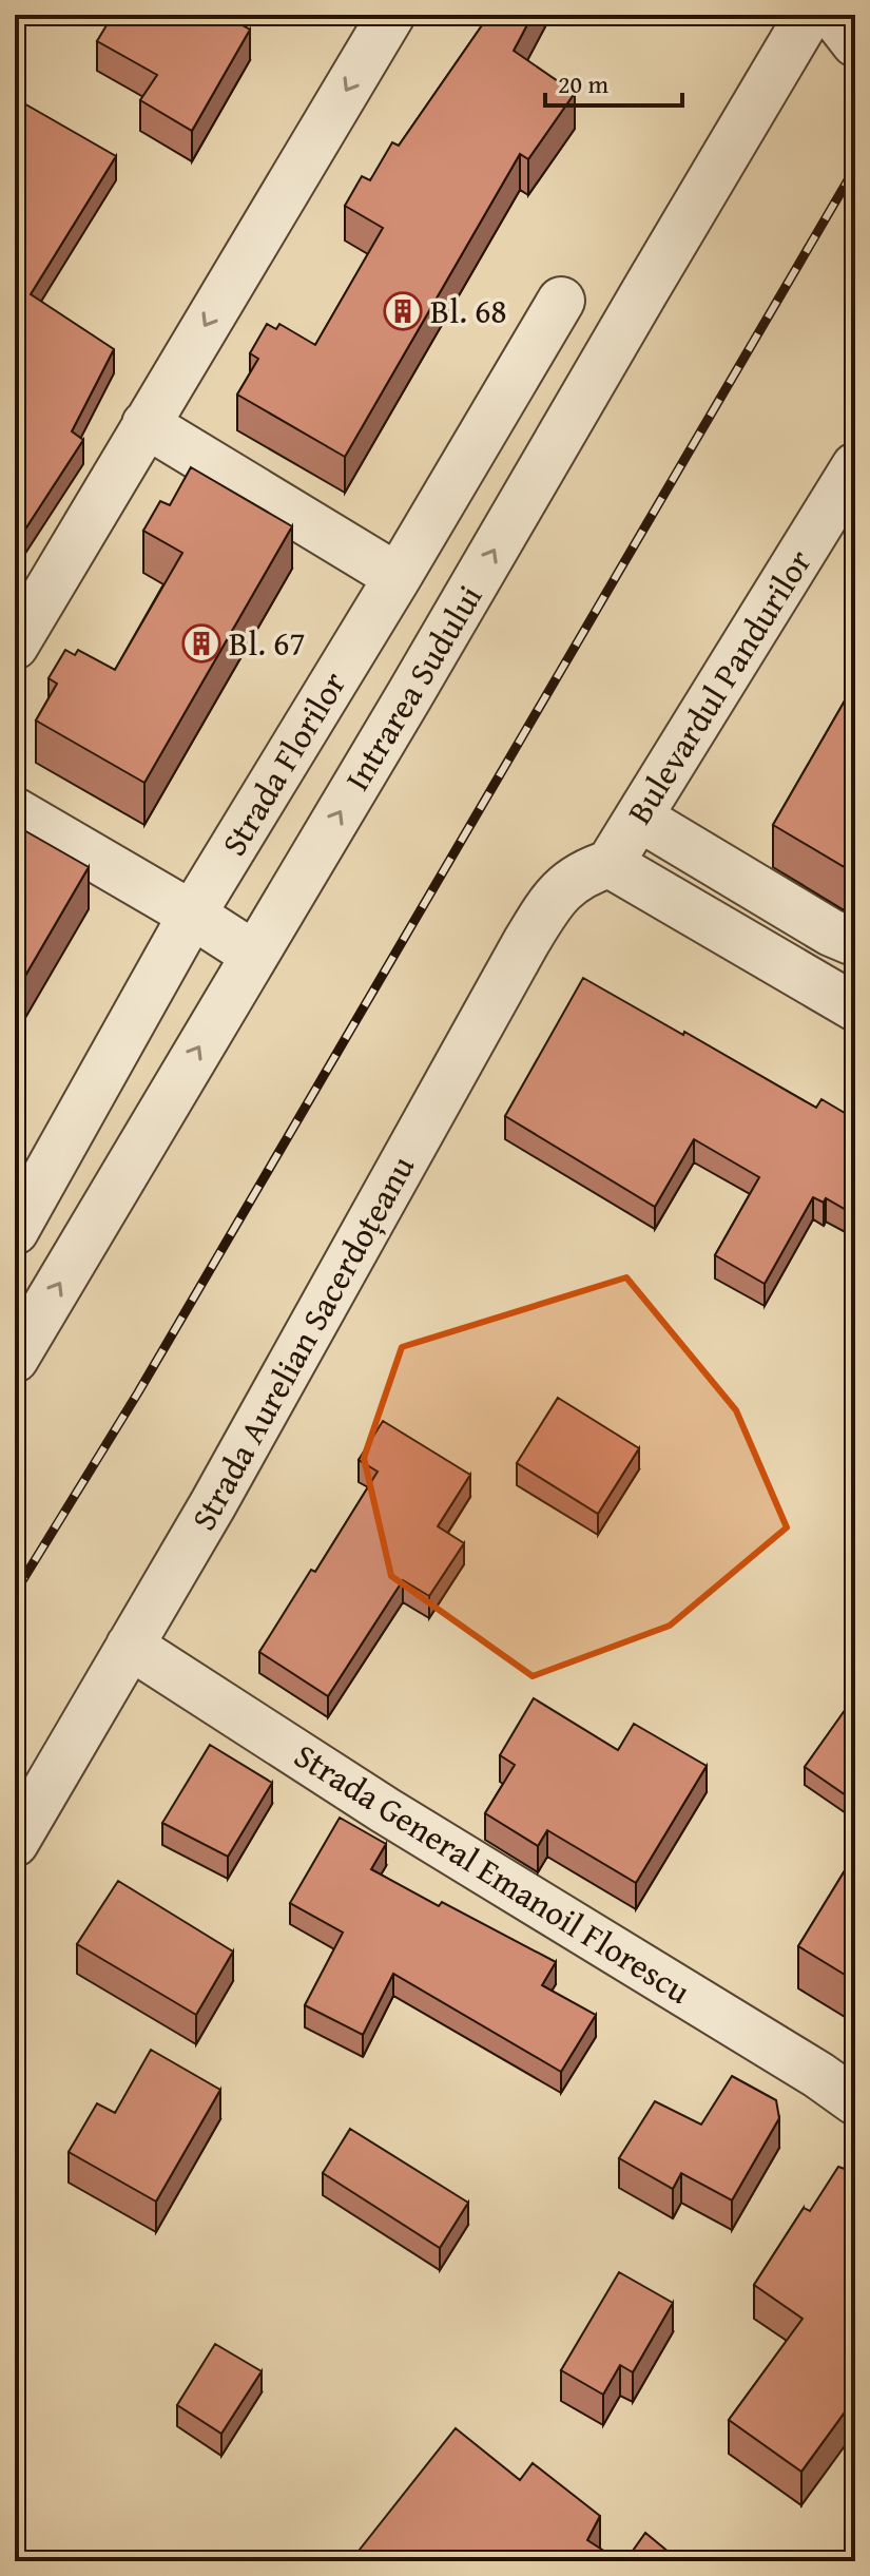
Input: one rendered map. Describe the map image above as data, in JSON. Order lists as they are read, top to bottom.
{
  "streets": {
    "street": [
      "Bulevardul Pandurilor",
      "Intrarea Sudului",
      "Strada Florilor",
      "Strada Aurelian Sacerdoțeanu",
      "Strada General Emanoil Florescu"
    ]
  },
  "crossings": [
    ["Bulevardul Pandurilor", "Strada Aurelian Sacerdoțeanu"],
    ["Strada Aurelian Sacerdoțeanu", "Strada General Emanoil Florescu"]
  ],
  "places": {
    "building": ["Bl. 68", "Bl. 67"]
  },
  "scale_bar": "20 m"
}
